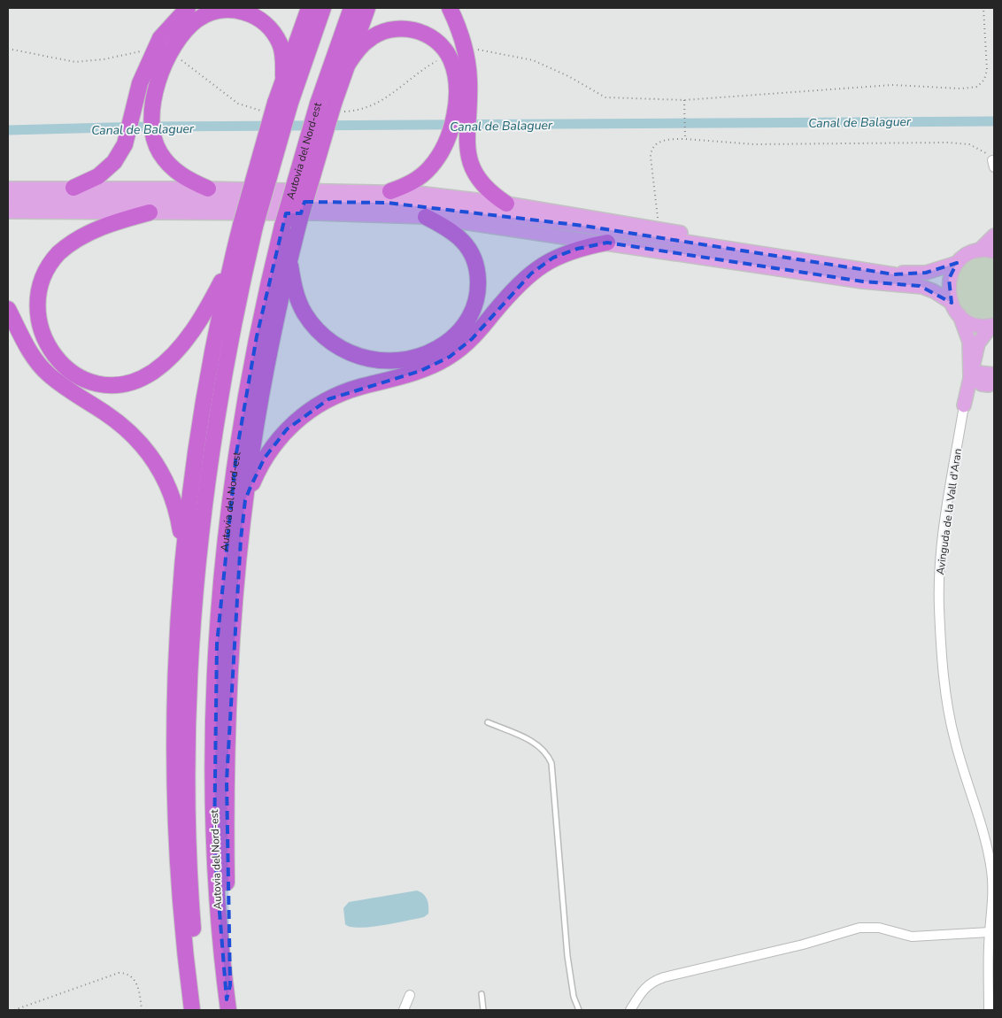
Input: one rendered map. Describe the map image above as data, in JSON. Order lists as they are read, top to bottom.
{
  "streets": {
    "highway": ["Autovia del Nord-est"],
    "street": ["Avinguda de la Vall d'Aran"]
  },
  "water": ["Canal de Balaguer"]
}
